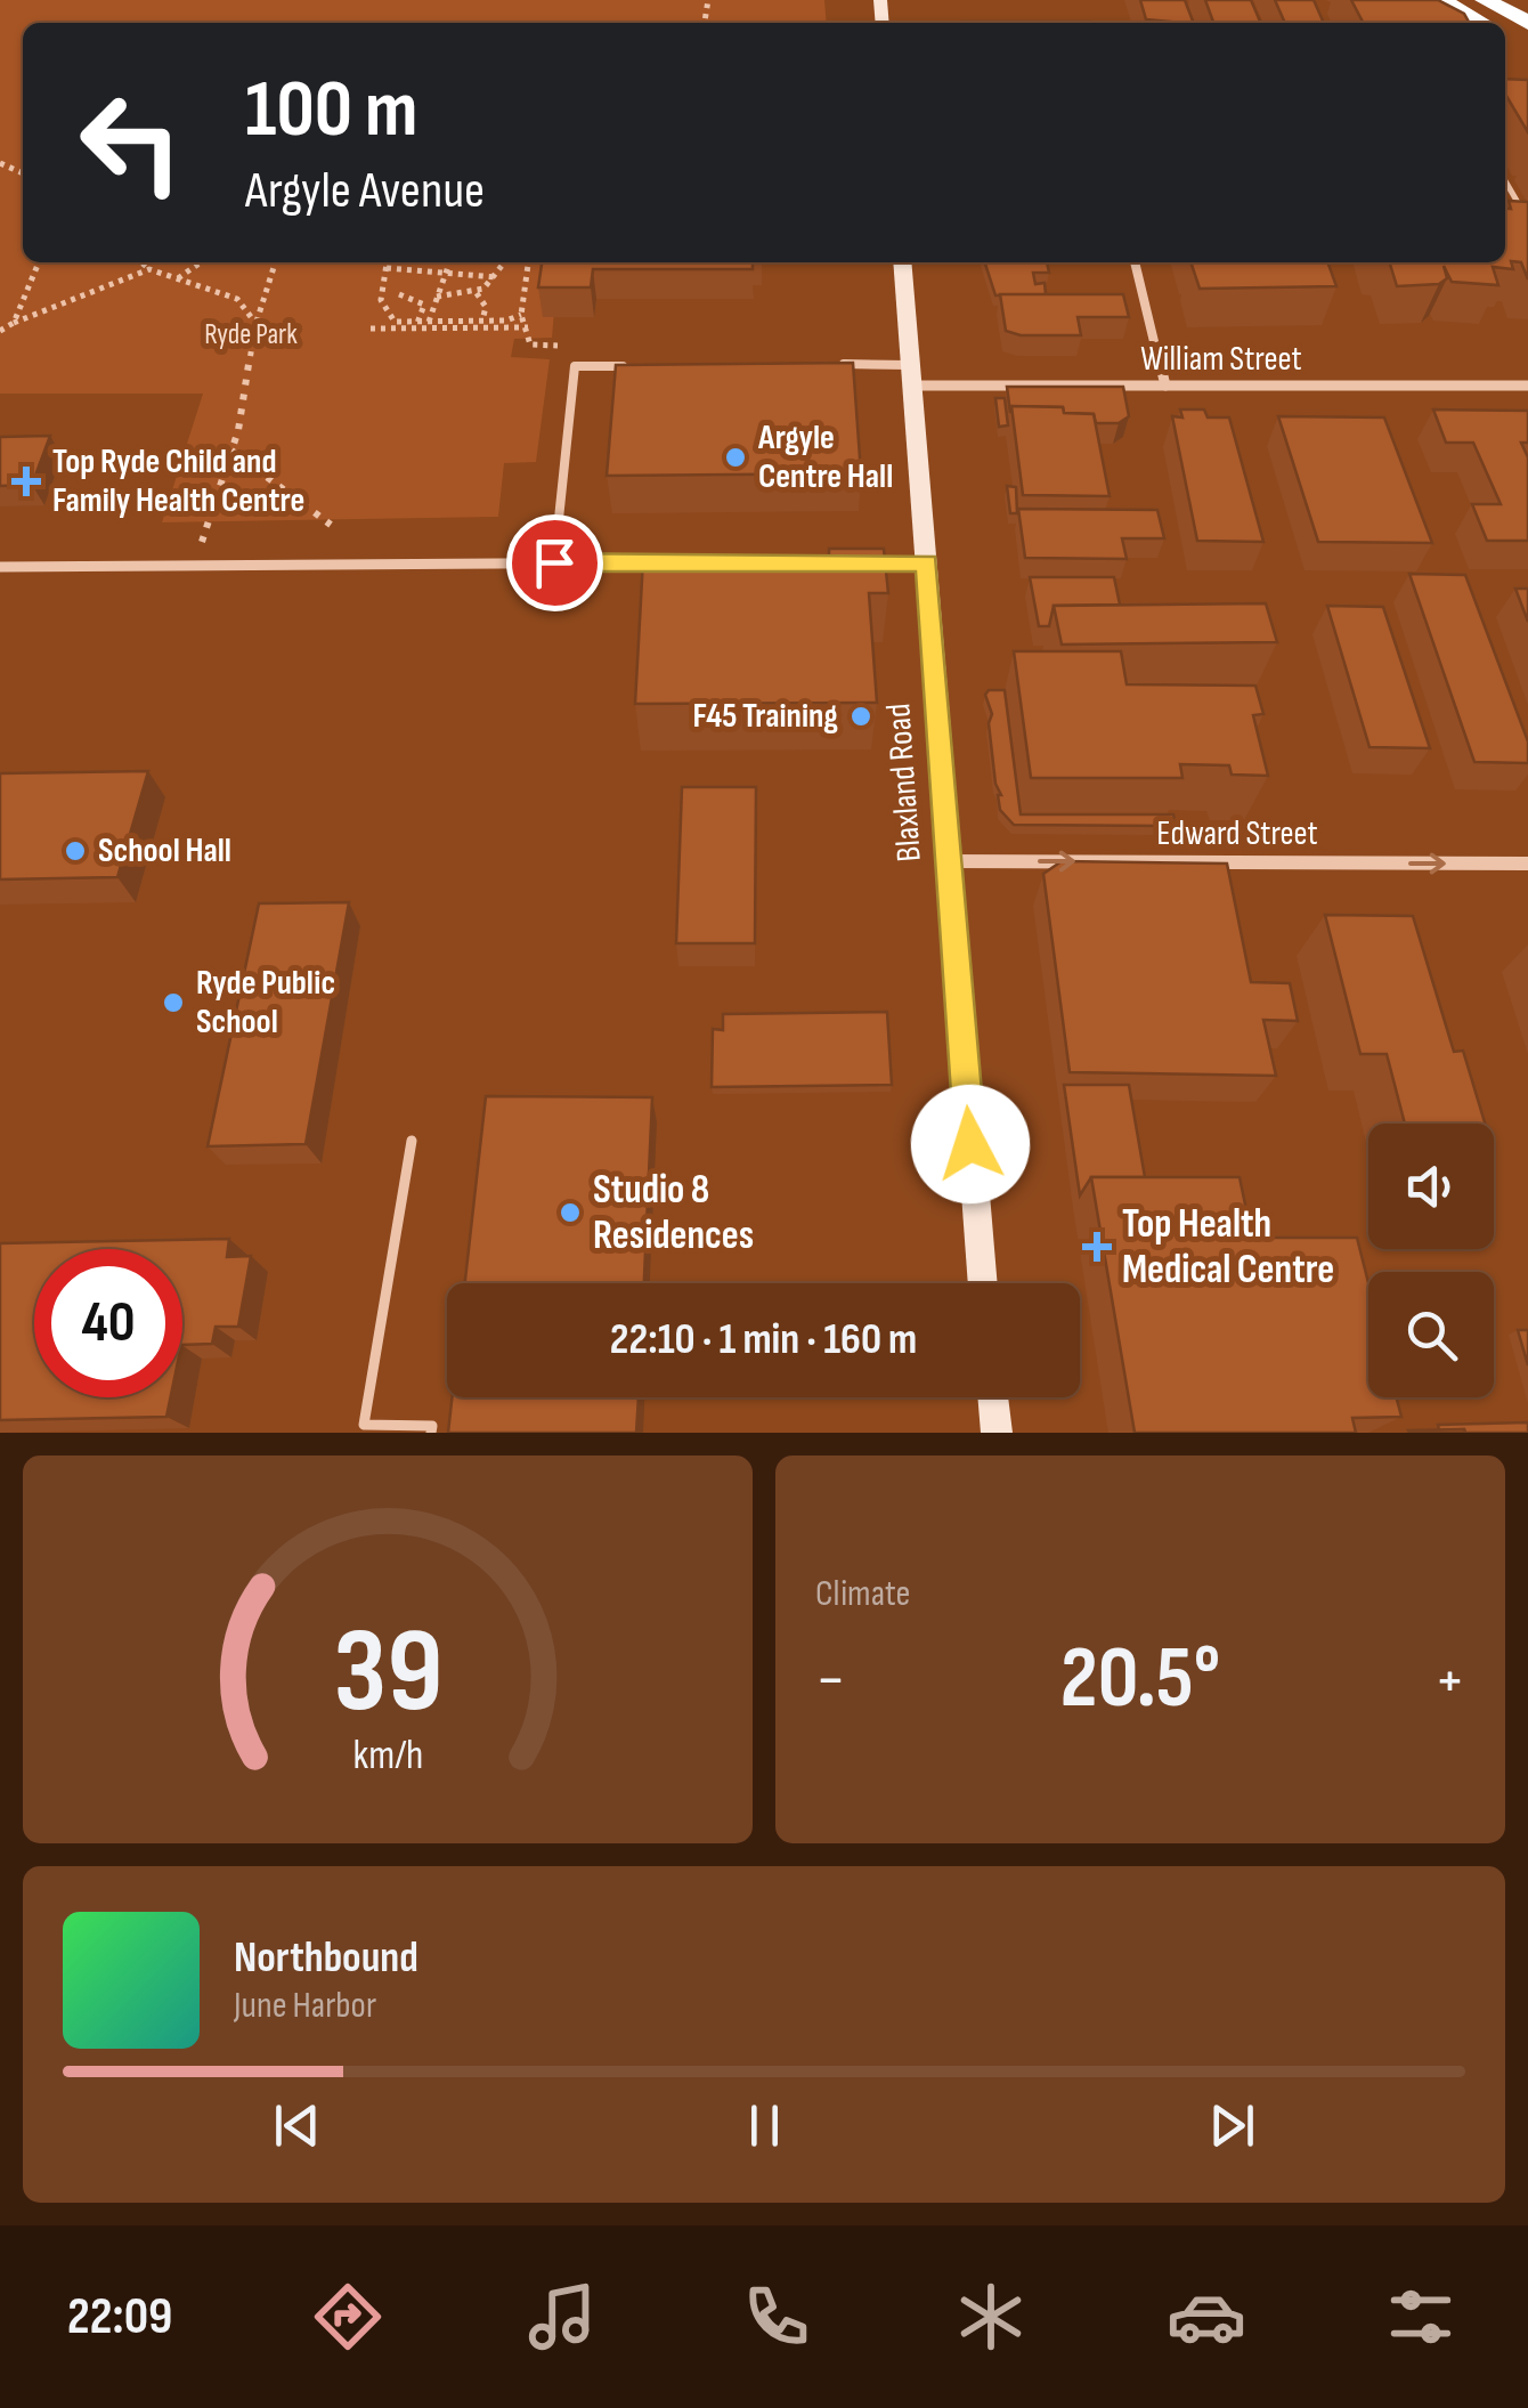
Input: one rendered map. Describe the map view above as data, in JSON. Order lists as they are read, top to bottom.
{
  "streets": {
    "street": ["William Street", "Blaxland Road", "Edward Street"]
  },
  "crossings": [
    ["William Street", "Blaxland Road"],
    ["Blaxland Road", "Edward Street"]
  ],
  "one_way": ["Edward Street"],
  "parks": ["Ryde Park"],
  "places": {
    "other": [
      "Argyle Centre Hall",
      "F45 Training",
      "School Hall",
      "Ryde Public School",
      "Studio 8 Residences"
    ],
    "health": ["Top Ryde Child and Family Health Centre", "Top Health Medical Centre"]
  },
  "page": {
    "turn": ["100 m", "Argyle Avenue"],
    "limit": "40",
    "trip": "22:10 · 1 min · 160 m",
    "tile": "Climate",
    "heat": ["−", "20.5°", "+"],
    "song": ["Northbound", "June Harbor"],
    "tabs": "22:09",
    "gauge": ["39", "km/h"]
  }
}
